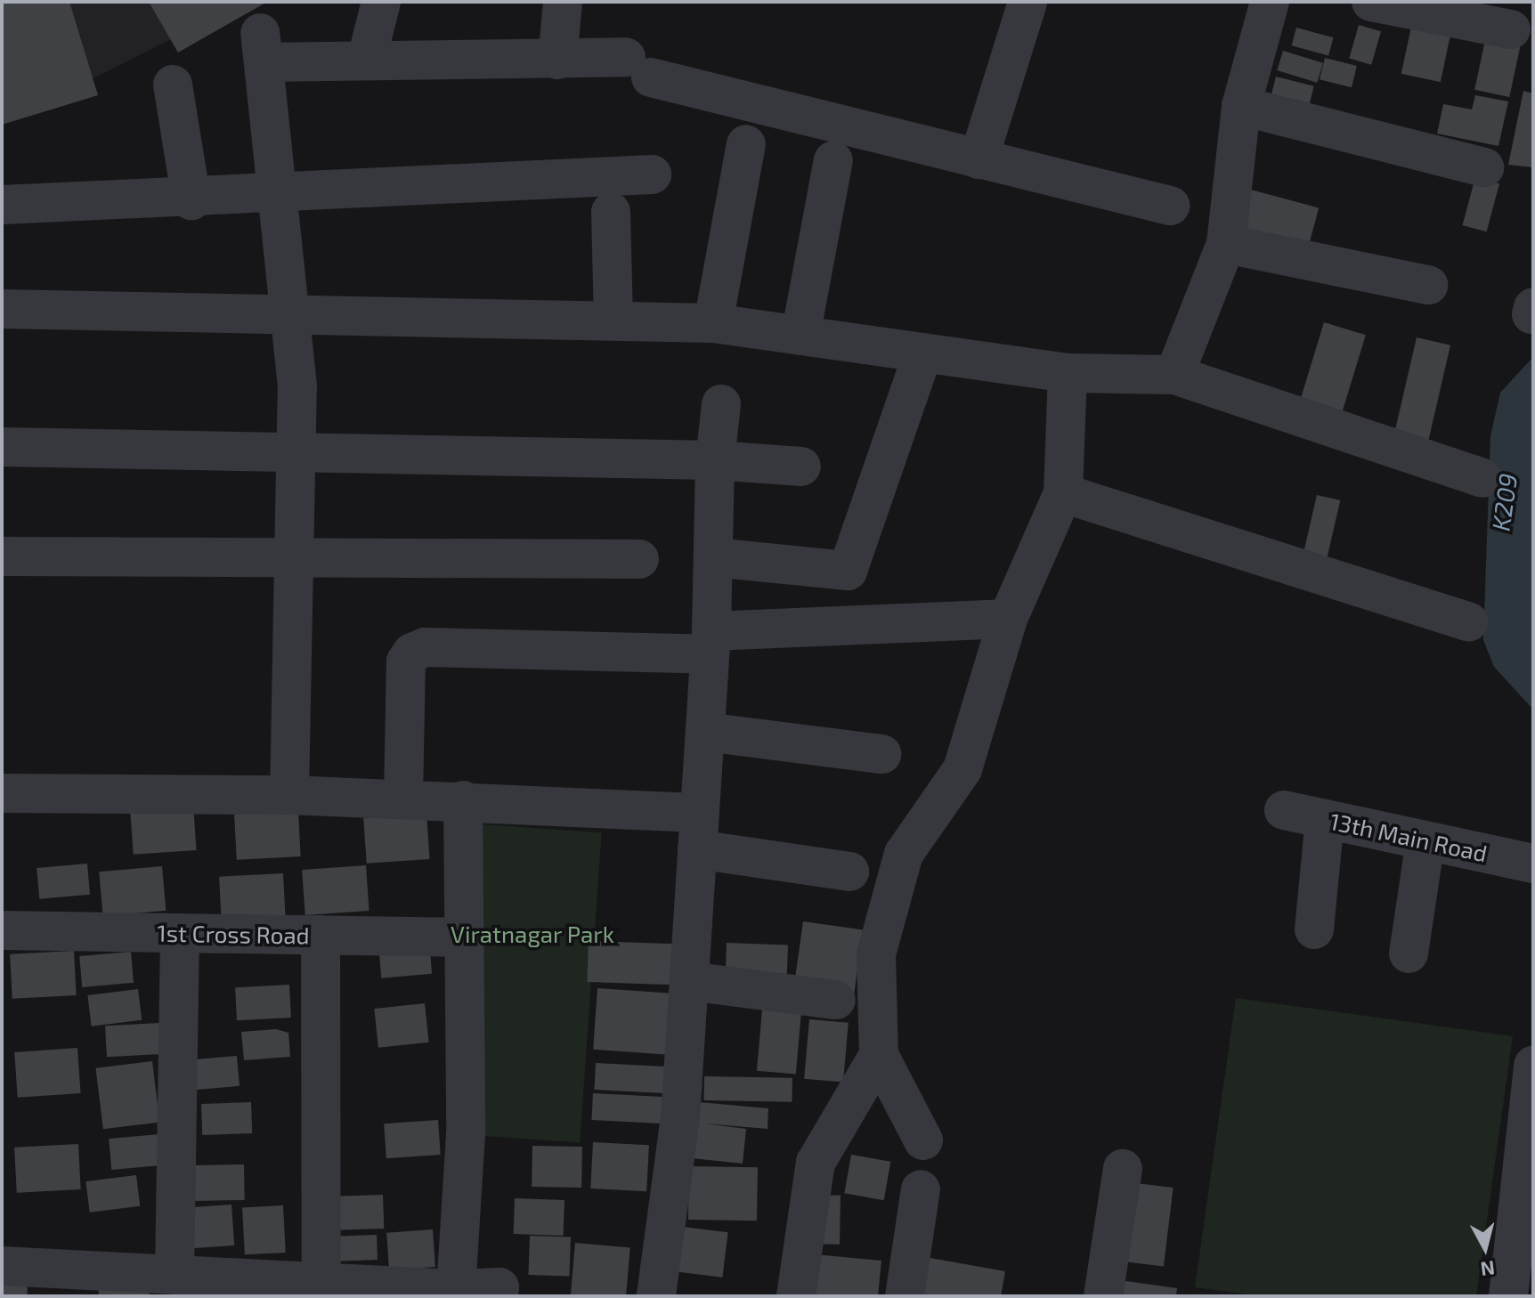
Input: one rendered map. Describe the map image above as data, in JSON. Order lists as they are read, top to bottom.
{
  "streets": {
    "street": ["13th Main Road", "1st Cross Road"]
  },
  "water": ["K209"],
  "parks": ["Viratnagar Park"],
  "north": "bottom"
}
